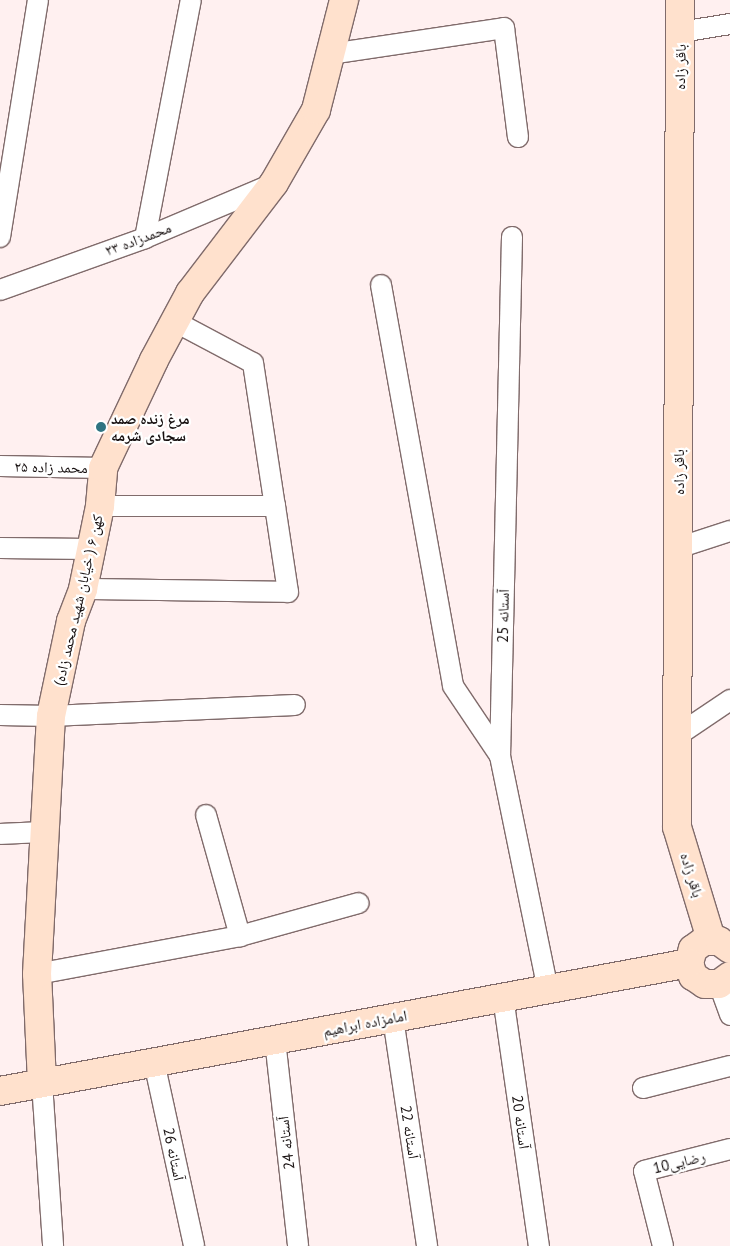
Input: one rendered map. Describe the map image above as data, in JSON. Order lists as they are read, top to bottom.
{
  "streets": {
    "street": [
      "باقر زاده",
      "محمدزاده ۲۳",
      "محمد زاده ۲۵",
      "کهن ۶ ( خیابان شهید محمد زاده)",
      "آستانه 25",
      "امامزاده ابراهیم",
      "آستانه 20",
      "آستانه 22",
      "آستانه 24",
      "آستانه 26",
      "رضایی10"
    ]
  },
  "crossings": [
    ["محمدزاده ۲۳", "کهن ۶ ( خیابان شهید محمد زاده)"],
    ["محمد زاده ۲۵", "کهن ۶ ( خیابان شهید محمد زاده)"],
    ["کهن ۶ ( خیابان شهید محمد زاده)", "امامزاده ابراهیم"],
    ["آستانه 25", "امامزاده ابراهیم"],
    ["امامزاده ابراهیم", "آستانه 20"],
    ["امامزاده ابراهیم", "آستانه 22"],
    ["امامزاده ابراهیم", "آستانه 24"],
    ["امامزاده ابراهیم", "آستانه 26"]
  ],
  "places": ["مرغ زنده صمد سجادی شرمه"]
}
